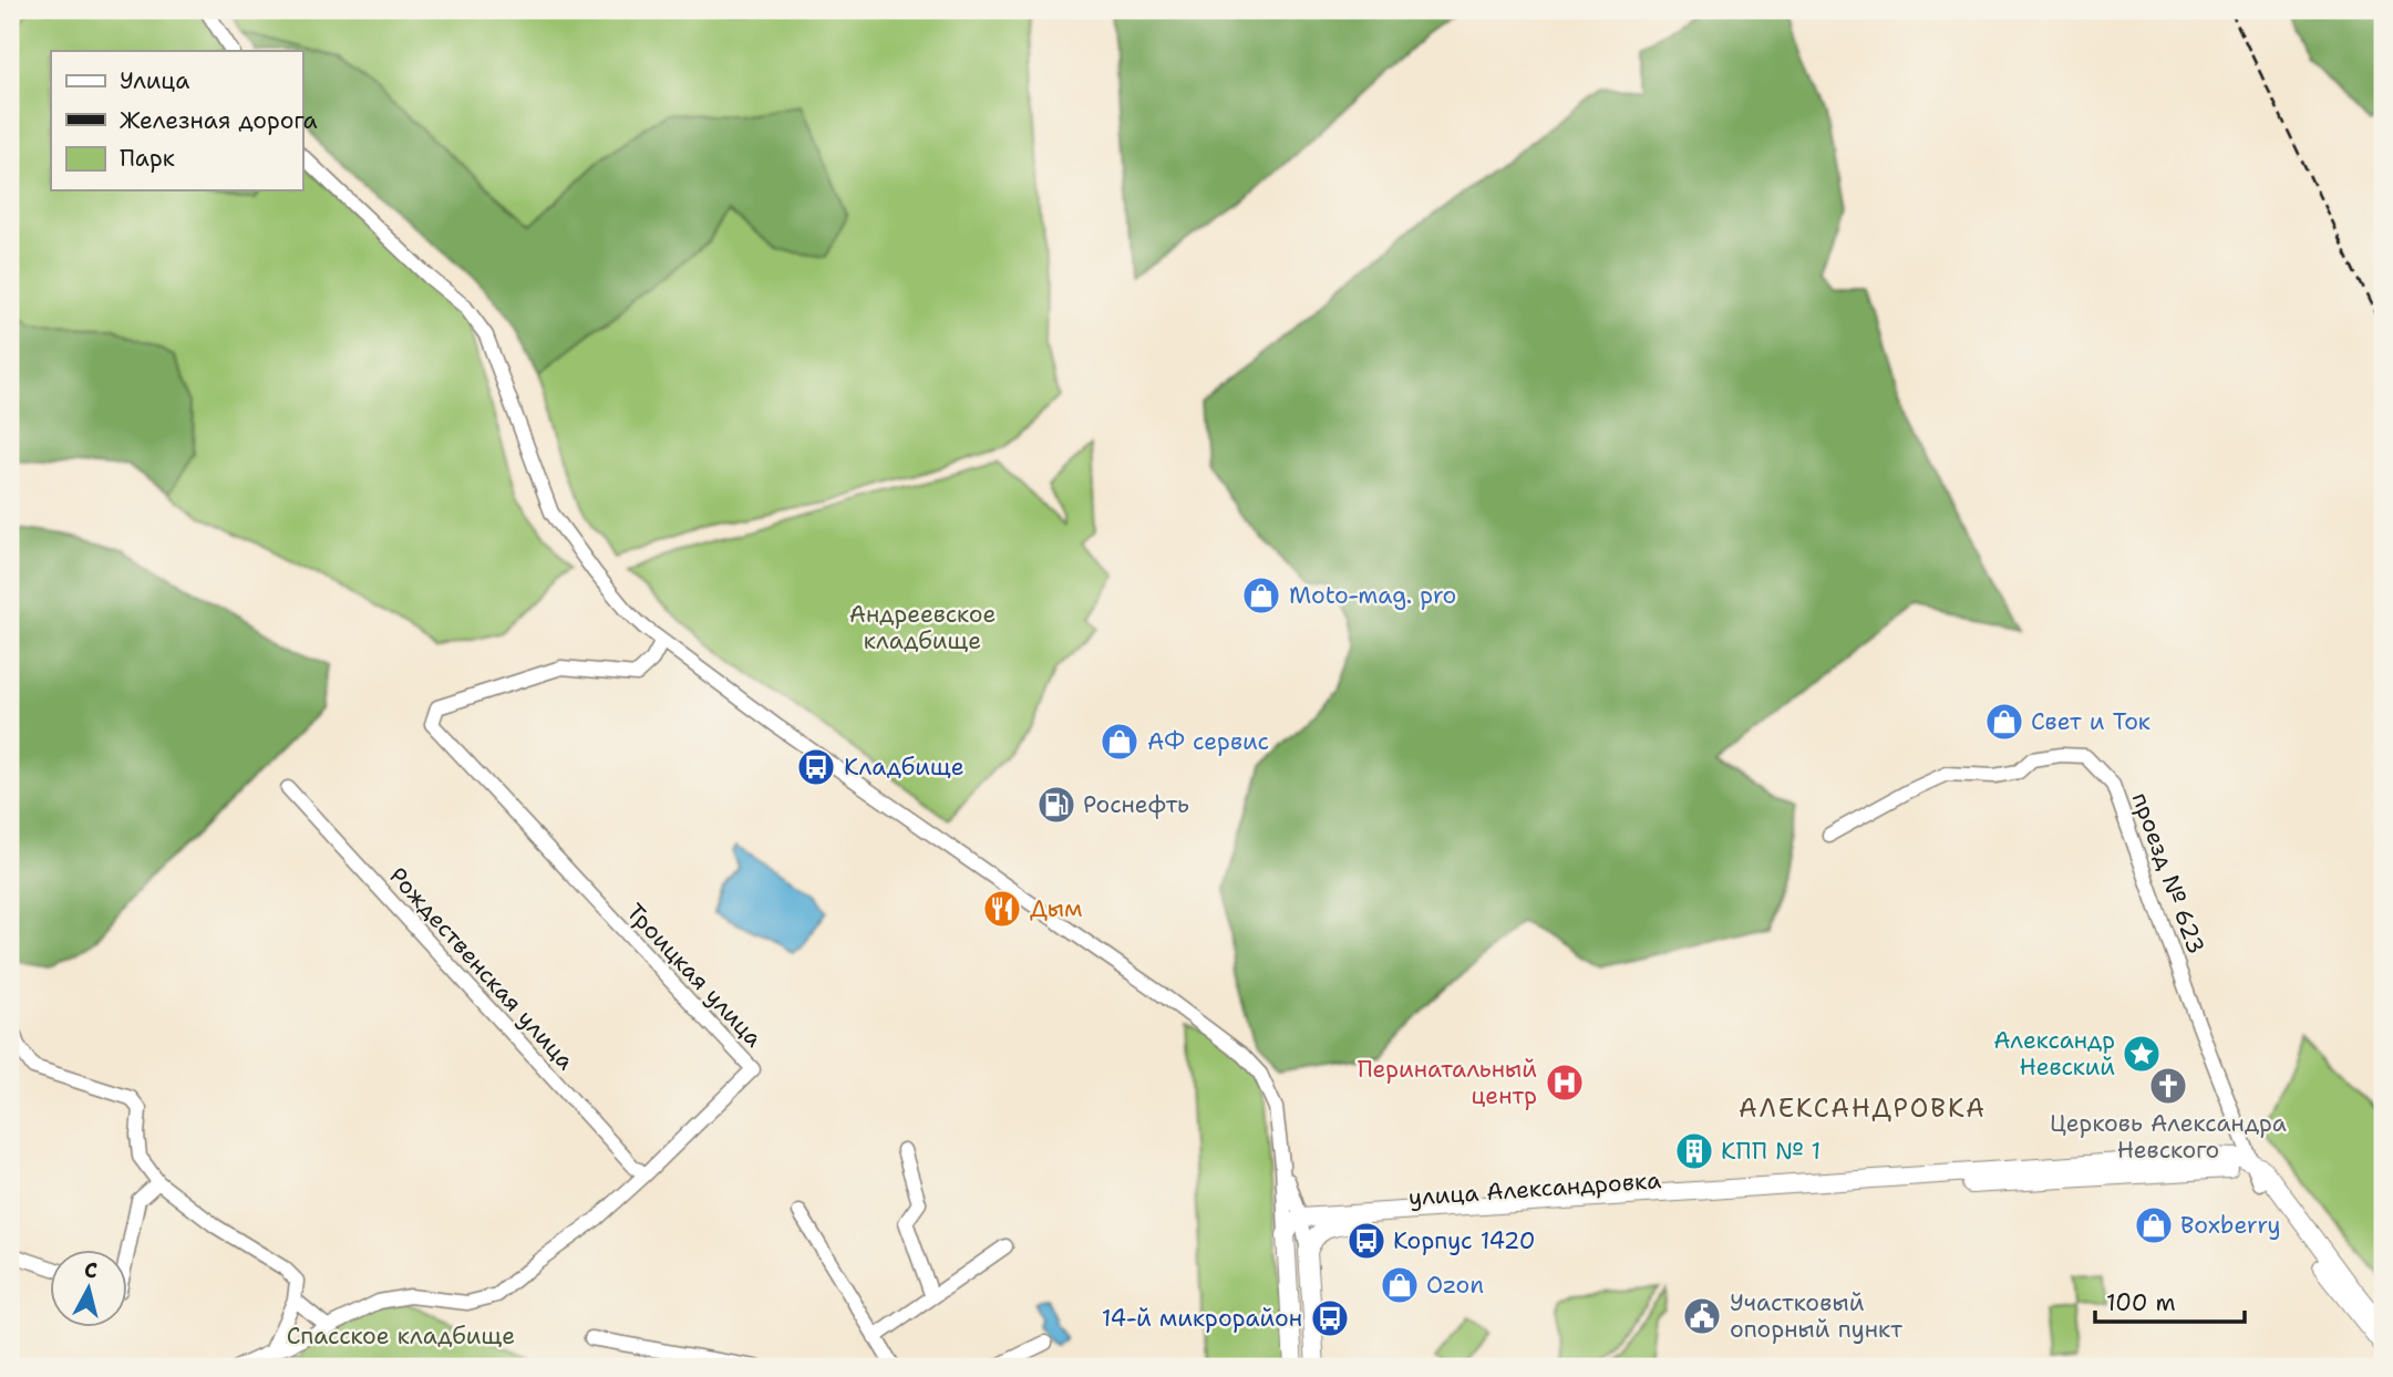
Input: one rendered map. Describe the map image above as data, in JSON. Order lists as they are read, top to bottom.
{
  "streets": {
    "main road": ["улица Александровка"],
    "street": ["проезд № 623", "Рождественская улица", "Троицкая улица"]
  },
  "crossings": [
    ["проезд № 623", "улица Александровка"],
    ["Рождественская улица", "Троицкая улица"]
  ],
  "districts": ["АЛЕКСАНДРОВКА"],
  "parks": ["Андреевское кладбище", "Спасское кладбище"],
  "places": {
    "shop": [
      "Moto-mag. pro",
      "Свет и Ток",
      "АФ сервис",
      "Boxberry",
      "Ozon"
    ],
    "bus stop": ["Кладбище", "Корпус 1420", "14-й микрорайон"],
    "fuel station": ["Роснефть"],
    "restaurant": ["Дым"],
    "place": ["Александр Невский"],
    "hospital": ["Перинатальный центр"],
    "church": ["Церковь Александра Невского"],
    "building": ["КПП № 1"],
    "public building": ["Участковый опорный пункт"]
  },
  "legend": ["Улица", "Железная дорога", "Парк"],
  "scale_bar": "100 m",
  "north": "top"
}
